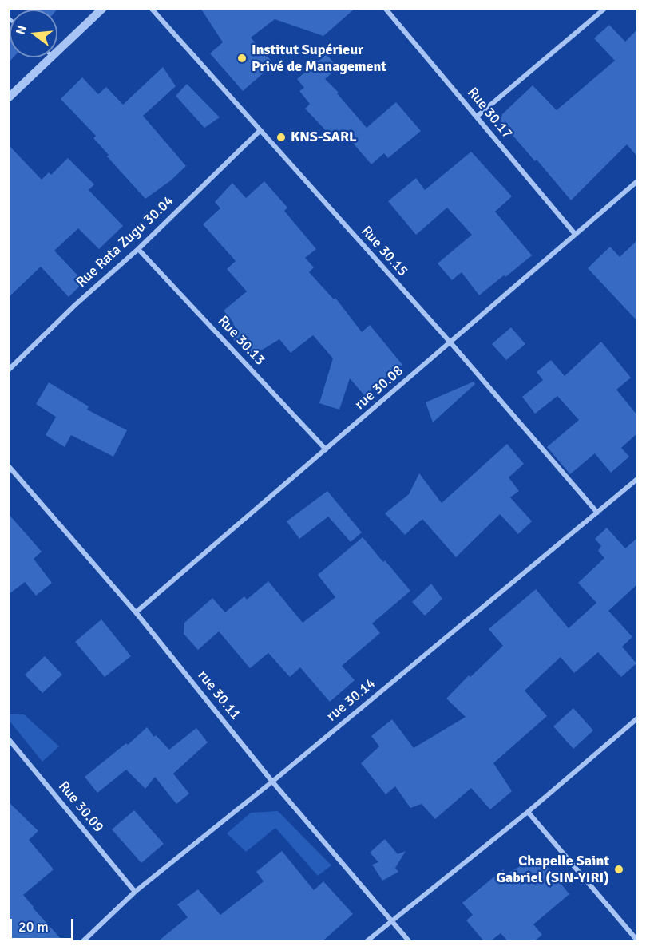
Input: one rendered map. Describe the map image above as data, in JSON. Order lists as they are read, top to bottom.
{
  "streets": {
    "street": [
      "Rue 30.17",
      "Rue Rata Zugu 30.04",
      "Rue 30.15",
      "Rue 30.13",
      "rue 30.08",
      "rue 30.11",
      "rue 30.14",
      "Rue 30.09"
    ]
  },
  "crossings": [
    ["Rue 30.17", "rue 30.08"],
    ["Rue Rata Zugu 30.04", "Rue 30.15"],
    ["Rue Rata Zugu 30.04", "Rue 30.13"],
    ["Rue 30.15", "rue 30.08"],
    ["Rue 30.15", "rue 30.14"],
    ["Rue 30.13", "rue 30.08"],
    ["rue 30.08", "rue 30.11"],
    ["rue 30.11", "rue 30.14"],
    ["rue 30.14", "Rue 30.09"]
  ],
  "places": ["Institut Supérieur Privé de Management", "KNS-SARL", "Chapelle Saint Gabriel (SIN-YIRI)"],
  "scale_bar": "20 m",
  "north": "left"
}
